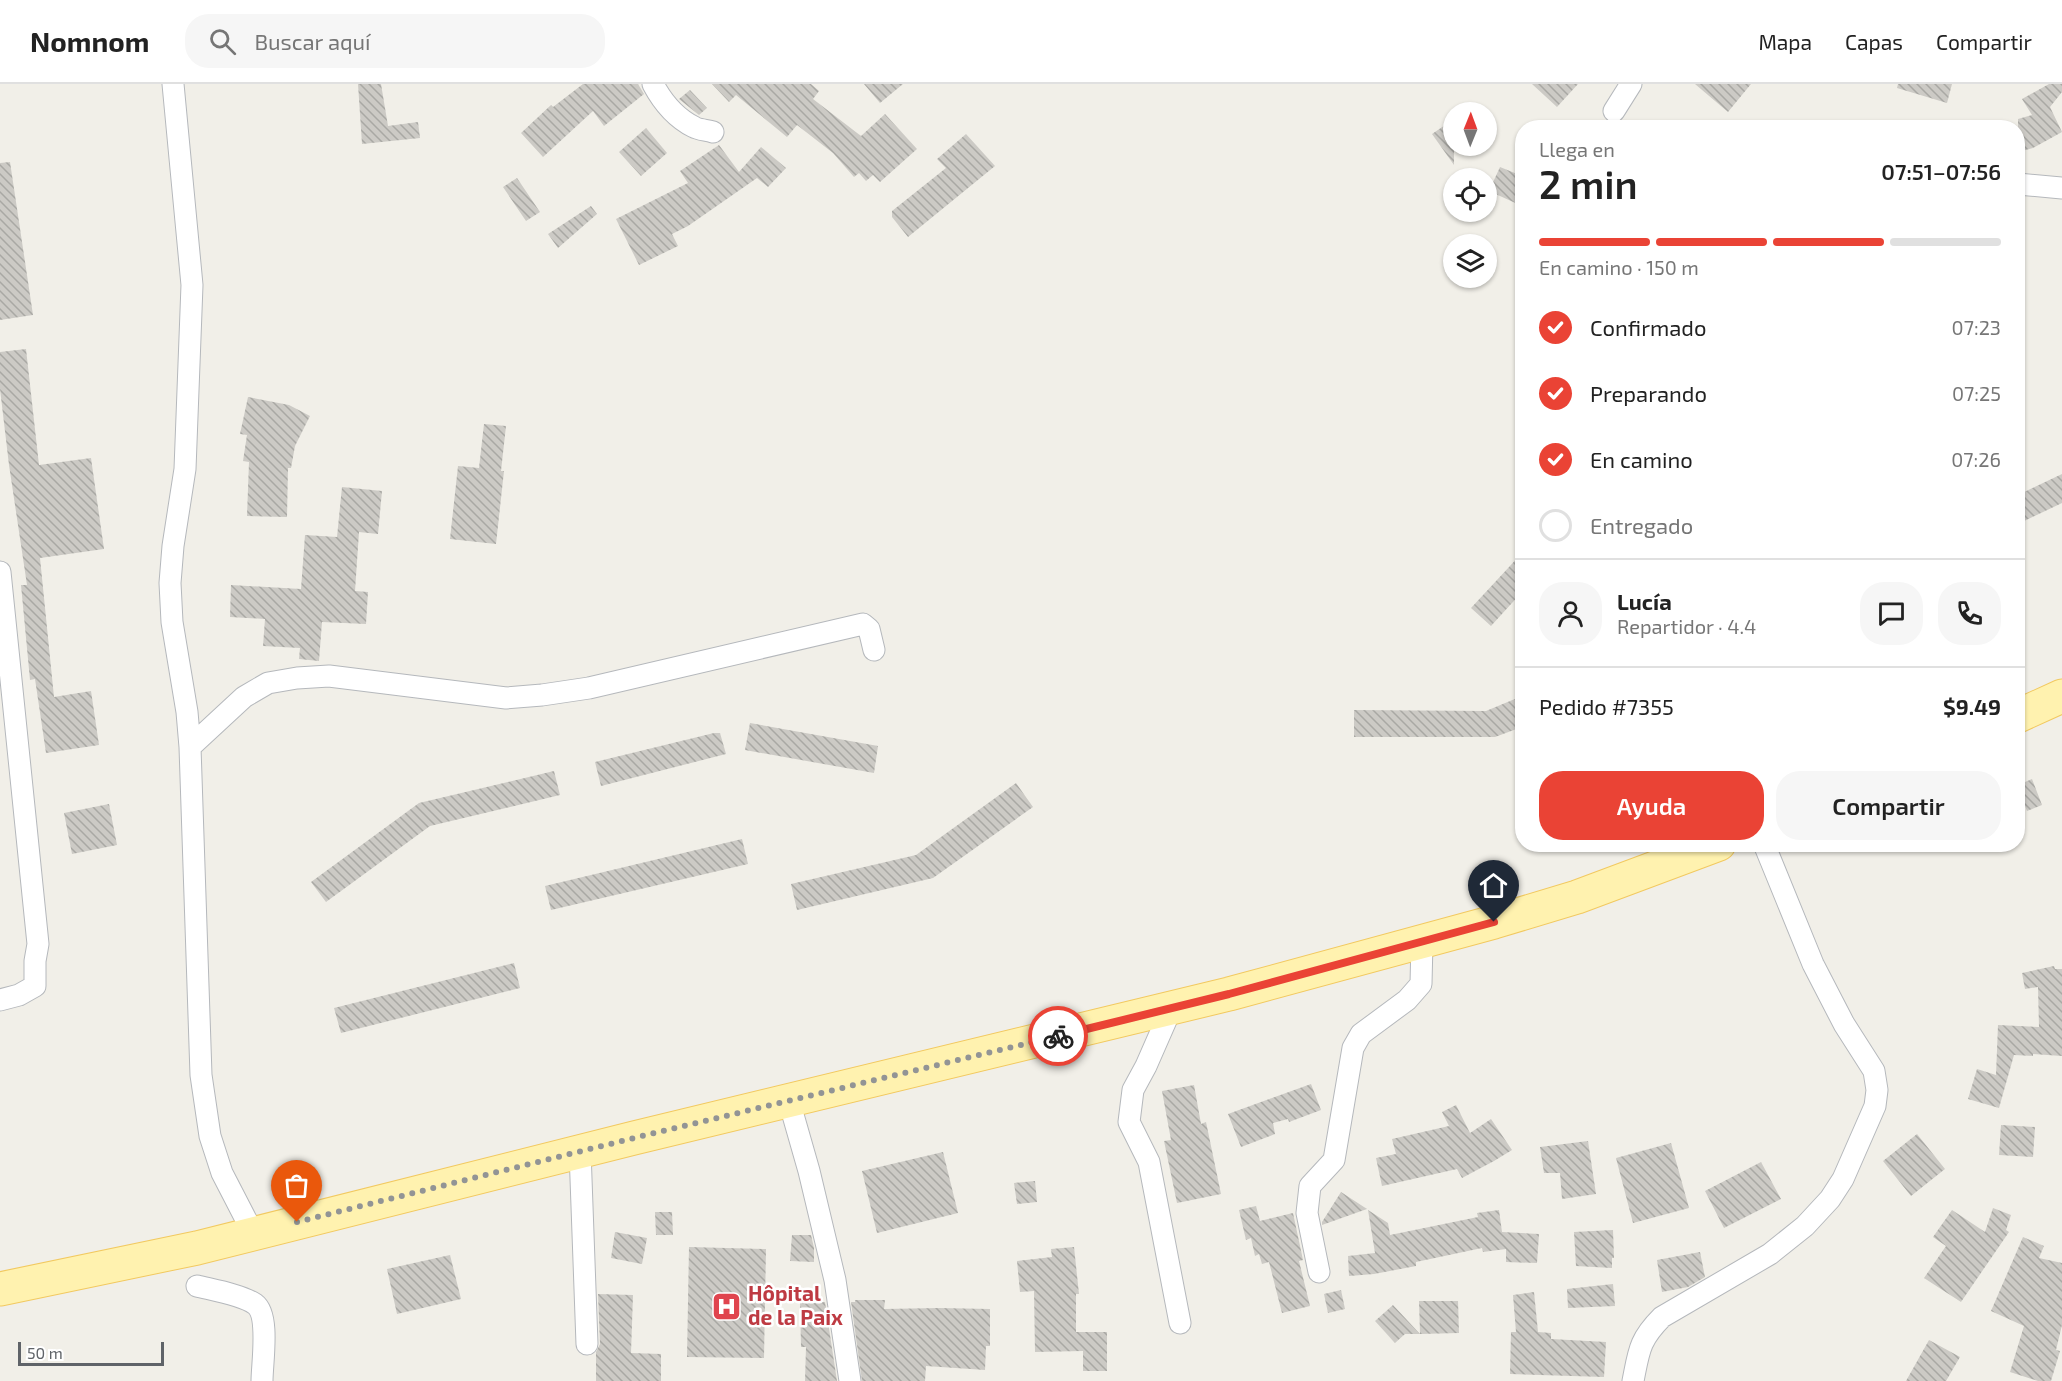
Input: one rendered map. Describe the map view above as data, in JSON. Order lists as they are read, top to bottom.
{
  "places": {
    "hospital": ["Hôpital de la Paix"]
  },
  "scale_bar": "50 m",
  "north": "top",
  "page": {
    "header": "Nomnom",
    "search": "Buscar aquí",
    "nav": ["Mapa", "Capas", "Compartir"],
    "heading": ["2 min", "Llega en", "07:51–07:56"],
    "panel": [
      "Lucía",
      "Repartidor · 4.4",
      "Pedido #7355",
      "$9.49"
    ],
    "bar": "En camino · 150 m",
    "list": [
      ["Confirmado", "07:23"],
      ["Preparando", "07:25"],
      ["En camino", "07:26"],
      "Entregado"
    ],
    "buttons": ["Ayuda", "Compartir"],
    "scale": "50 m"
  }
}
